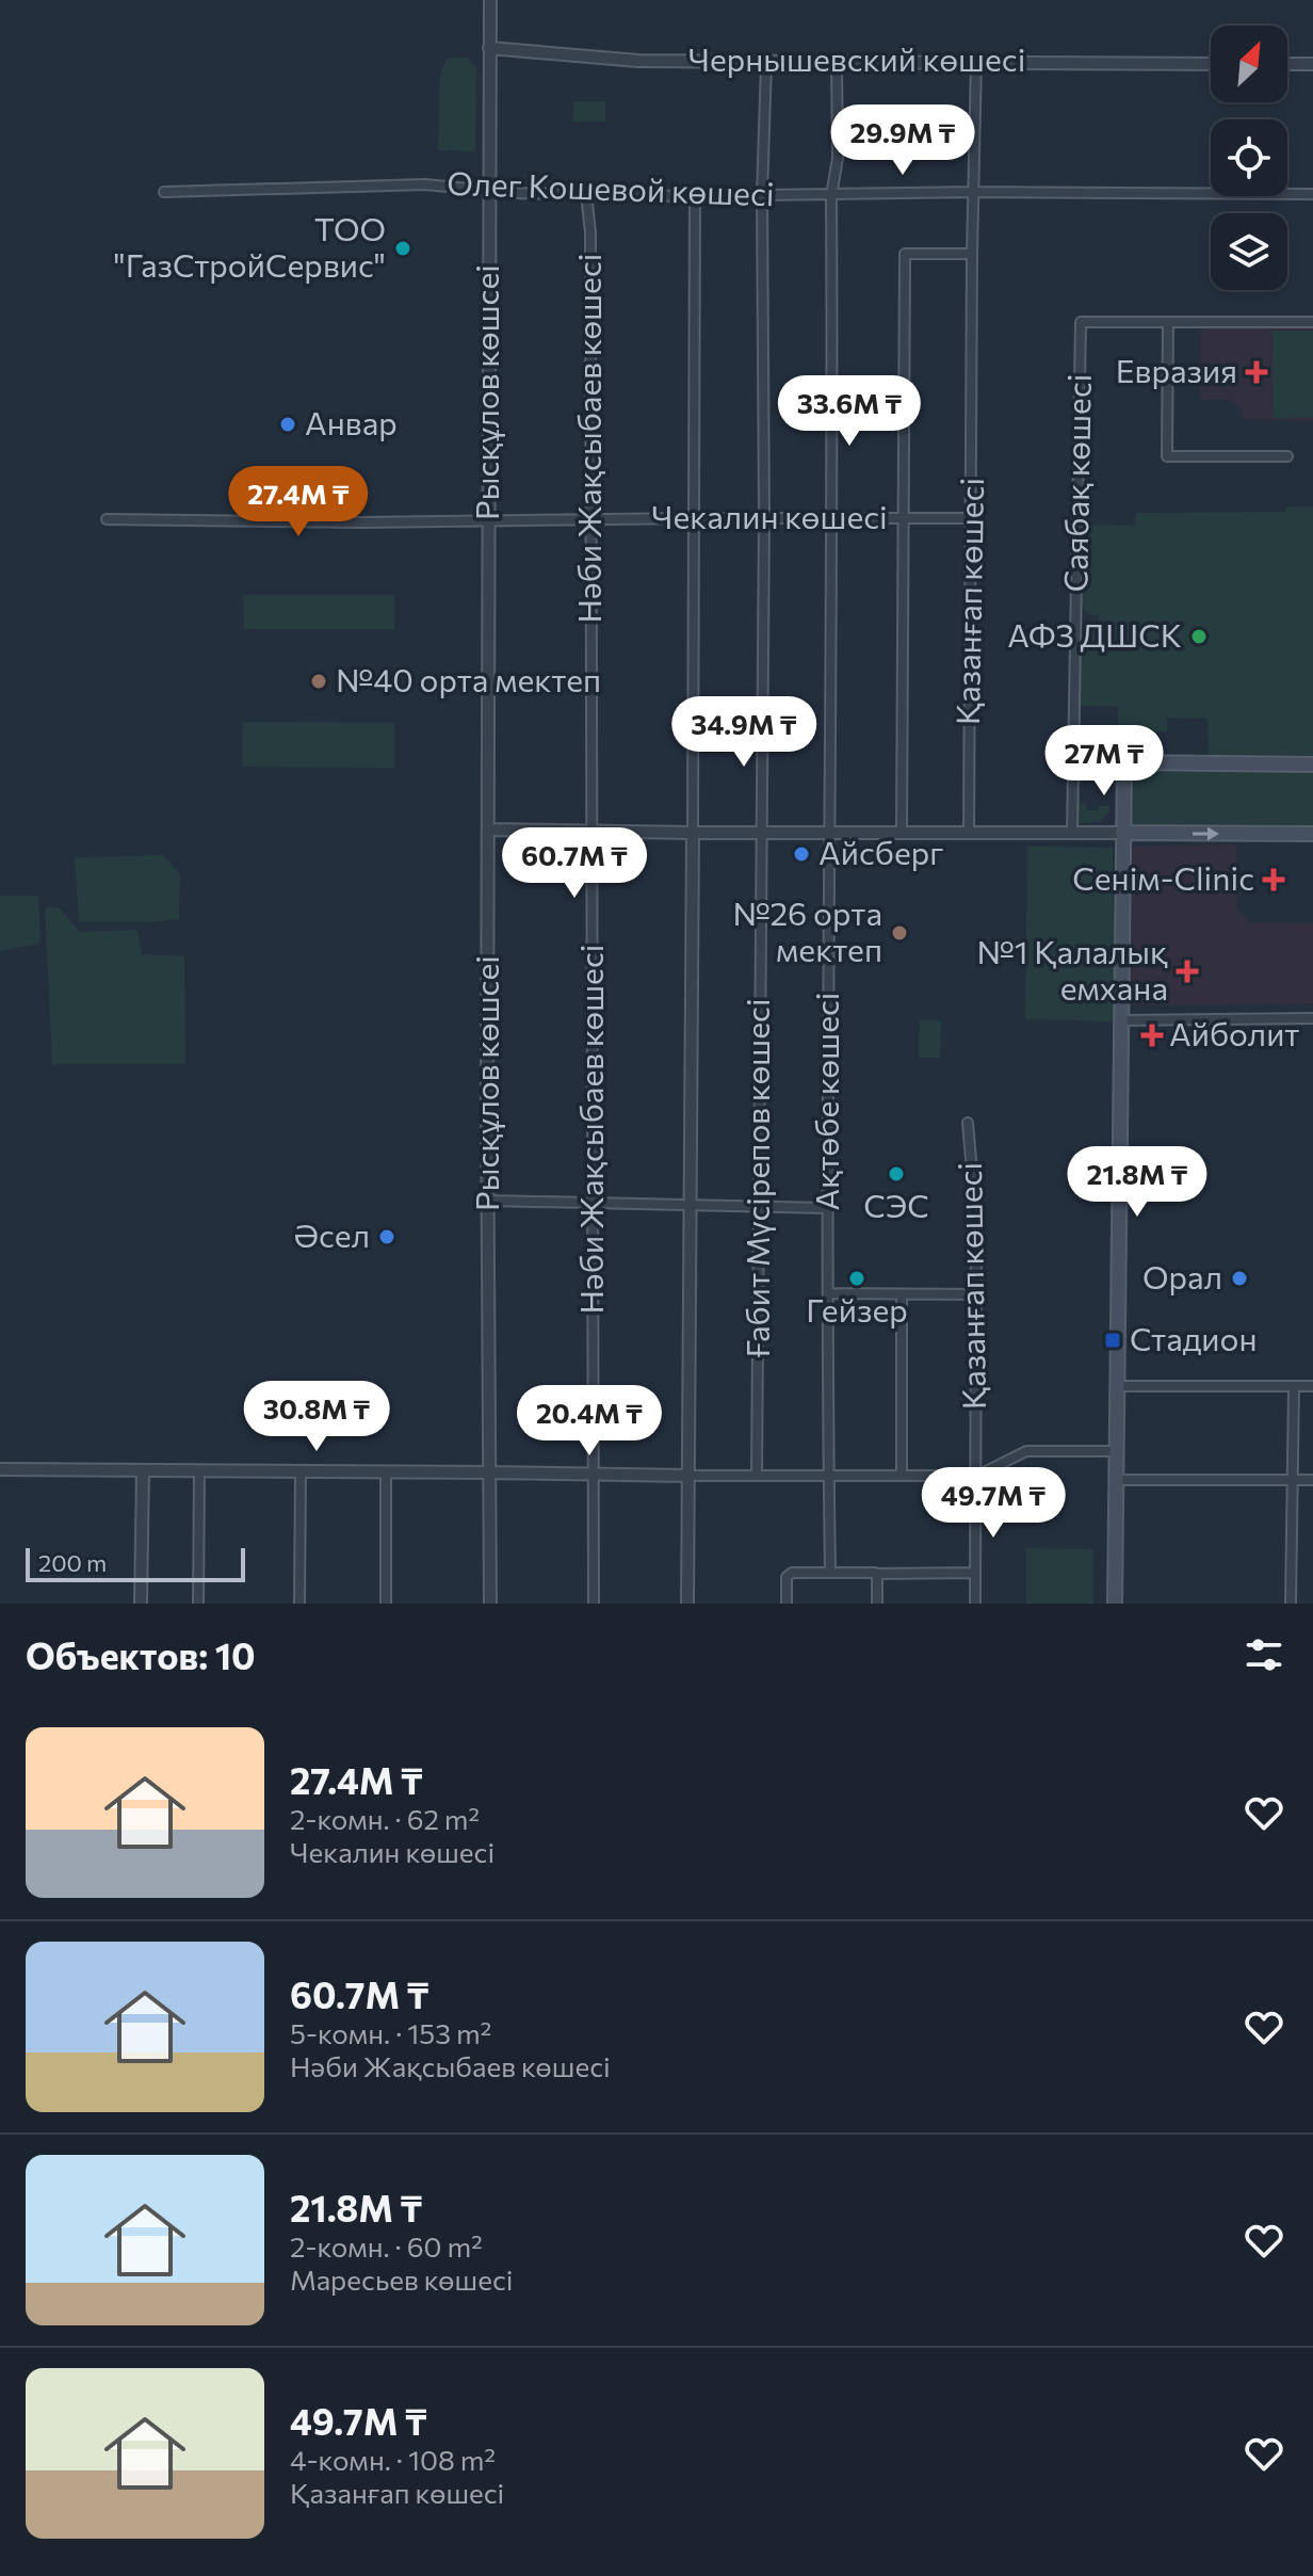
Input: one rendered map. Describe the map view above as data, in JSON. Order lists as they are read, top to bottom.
{
  "streets": {
    "street": [
      "Чернышевский көшесі",
      "Олег Кошевой көшесі",
      "Рысқұлов көшсеі",
      "Нәби Жақсыбаев көшесі",
      "Саябақ көшесі",
      "Чекалин көшесі",
      "Қазанғап көшесі",
      "Ақтөбе көшесі",
      "Ғабит Мүсірепов көшесі"
    ]
  },
  "crossings": [
    ["Чернышевский көшесі", "Рысқұлов көшсеі"],
    ["Чернышевский көшесі", "Қазанғап көшесі"],
    ["Чернышевский көшесі", "Ақтөбе көшесі"],
    ["Чернышевский көшесі", "Ғабит Мүсірепов көшесі"],
    ["Олег Кошевой көшесі", "Рысқұлов көшсеі"],
    ["Олег Кошевой көшесі", "Нәби Жақсыбаев көшесі"],
    ["Олег Кошевой көшесі", "Қазанғап көшесі"],
    ["Олег Кошевой көшесі", "Ақтөбе көшесі"],
    ["Олег Кошевой көшесі", "Ғабит Мүсірепов көшесі"],
    ["Рысқұлов көшсеі", "Чекалин көшесі"],
    ["Нәби Жақсыбаев көшесі", "Чекалин көшесі"],
    ["Чекалин көшесі", "Қазанғап көшесі"],
    ["Чекалин көшесі", "Ақтөбе көшесі"],
    ["Чекалин көшесі", "Ғабит Мүсірепов көшесі"]
  ],
  "places": {
    "other": [
      "ТОО \"ГазСтройСервис\"",
      "Анвар",
      "АФЗ ДШСК",
      "№40 орта мектеп",
      "Айсберг",
      "№26 орта мектеп",
      "СЭС",
      "Əсел",
      "Гейзер",
      "Орал"
    ],
    "health": [
      "Евразия",
      "Сенім-Clinic",
      "№1 Қалалық емхана",
      "Айболит"
    ],
    "transit": ["Стадион"]
  },
  "scale_bar": "200 m",
  "north": "top right",
  "page": {
    "price": [
      "29.9M ₸",
      "33.6M ₸",
      "27.4M ₸",
      "34.9M ₸",
      "27M ₸",
      "60.7M ₸",
      "21.8M ₸",
      "30.8M ₸",
      "20.4M ₸",
      "49.7M ₸"
    ],
    "scale": "200 m",
    "heading": "Объектов: 10",
    "list": [
      {
        "name": "27.4M ₸",
        "note": "2-комн. · 62 m² · Чекалин көшесі"
      },
      {
        "name": "60.7M ₸",
        "note": "5-комн. · 153 m² · Нәби Жақсыбаев көшесі"
      },
      {
        "name": "21.8M ₸",
        "note": "2-комн. · 60 m² · Маресьев көшесі"
      },
      {
        "name": "49.7M ₸",
        "note": "4-комн. · 108 m² · Қазанғап көшесі"
      }
    ]
  }
}
